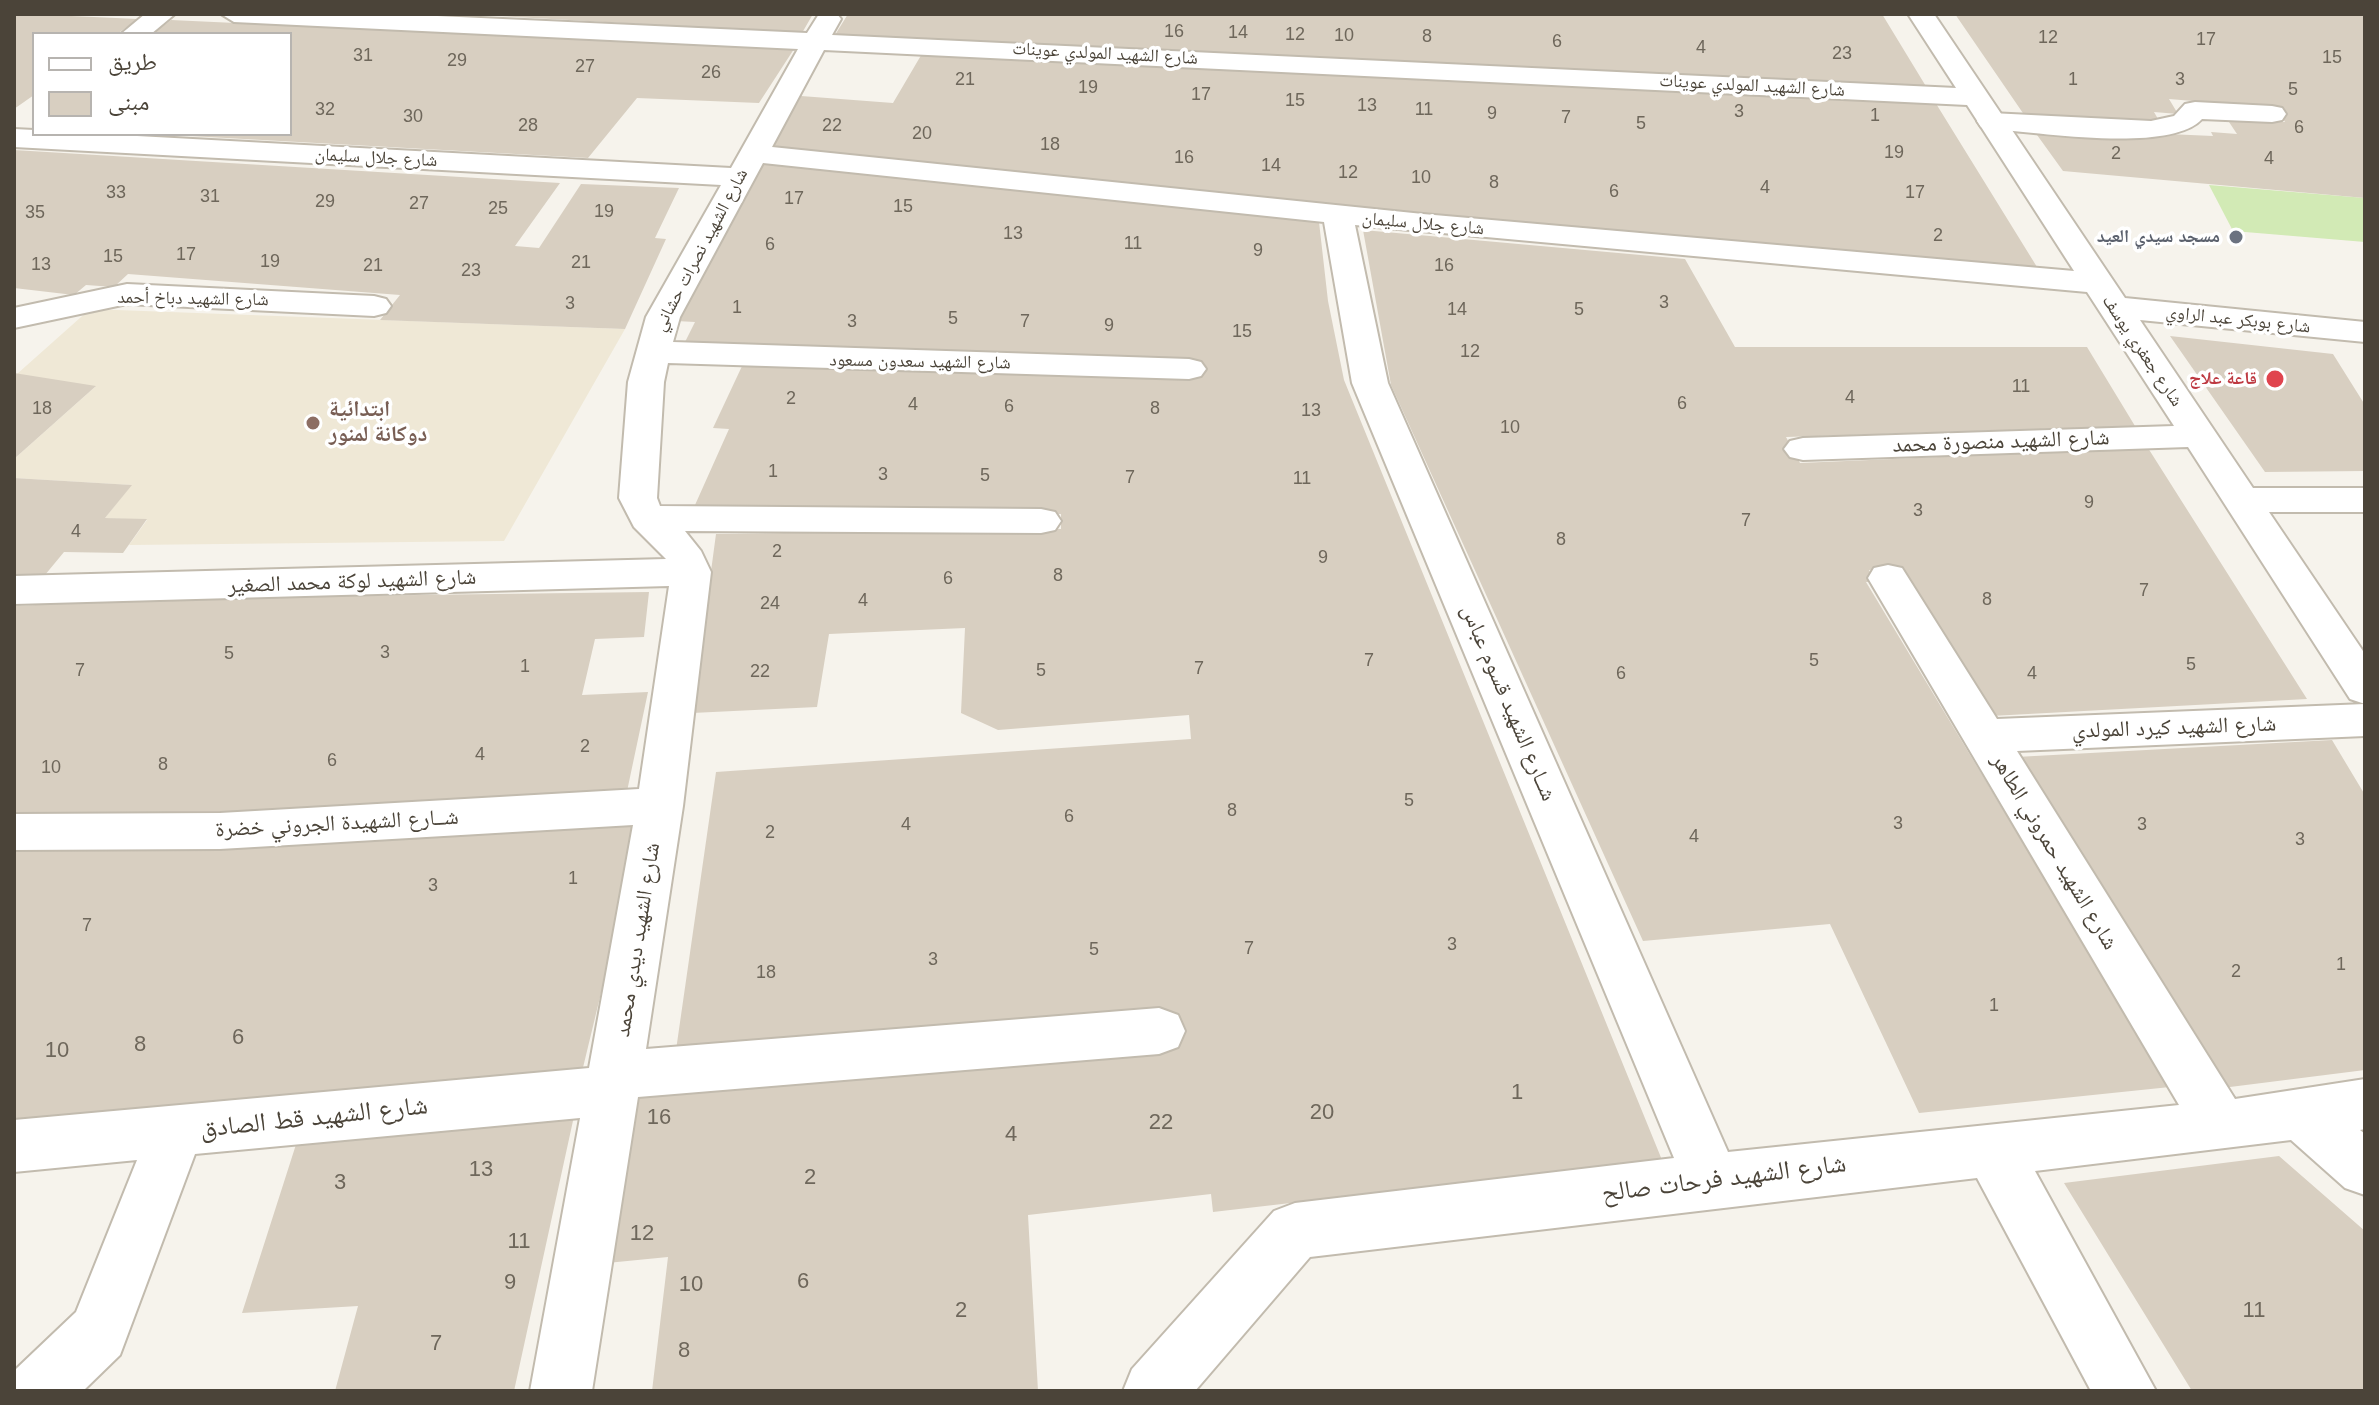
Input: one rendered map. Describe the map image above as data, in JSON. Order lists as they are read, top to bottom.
{
  "streets": {
    "street": [
      "شارع الشهيد المولدي عوينات",
      "شارع جلال سليمان",
      "شارع الشهيد نصرات حشاني",
      "شارع الشهيد دباخ أحمد",
      "شارع بوبكر عبد الراوي",
      "شارع جعفري يوسف",
      "شارع الشهيد سعدون مسعود",
      "شارع الشهيد منصورة محمد",
      "شارع الشهيد لوكة محمد الصغير",
      "شــارع الشهيد قسوم عباس",
      "شارع الشهيد كيرد المولدي",
      "شــارع الشهيدة الجروني خضرة",
      "شارع الشهيد حمروني الطاهر",
      "شارع الشهيد ديدي محمد",
      "شارع الشهيد قط الصادق",
      "شارع الشهيد فرحات صالح"
    ]
  },
  "crossings": [
    ["شارع الشهيد المولدي عوينات", "شارع الشهيد نصرات حشاني"],
    ["شارع الشهيد المولدي عوينات", "شارع جعفري يوسف"],
    ["شارع جلال سليمان", "شارع الشهيد نصرات حشاني"],
    ["شارع جلال سليمان", "شارع بوبكر عبد الراوي"],
    ["شارع جلال سليمان", "شارع جعفري يوسف"],
    ["شارع جلال سليمان", "شــارع الشهيد قسوم عباس"],
    ["شارع الشهيد نصرات حشاني", "شارع الشهيد سعدون مسعود"],
    ["شارع بوبكر عبد الراوي", "شارع جعفري يوسف"],
    ["شارع جعفري يوسف", "شارع الشهيد منصورة محمد"],
    ["شارع الشهيد لوكة محمد الصغير", "شارع الشهيد ديدي محمد"],
    ["شــارع الشهيد قسوم عباس", "شارع الشهيد فرحات صالح"],
    ["شارع الشهيد كيرد المولدي", "شارع الشهيد حمروني الطاهر"],
    ["شــارع الشهيدة الجروني خضرة", "شارع الشهيد ديدي محمد"],
    ["شارع الشهيد حمروني الطاهر", "شارع الشهيد فرحات صالح"],
    ["شارع الشهيد ديدي محمد", "شارع الشهيد قط الصادق"]
  ],
  "places": ["مسجد سيدي العيد", "قاعة علاج", "ابتدائية دوكانة لمنور"],
  "house_numbers": [
    "16",
    "14",
    "12",
    "10",
    "8",
    "12",
    "17",
    "6",
    "4",
    "23",
    "31",
    "15",
    "29",
    "27",
    "26",
    "21",
    "1",
    "3",
    "19",
    "5",
    "17",
    "15",
    "13",
    "32",
    "11",
    "3",
    "9",
    "1",
    "30",
    "7",
    "5",
    "28",
    "22",
    "6",
    "20",
    "18",
    "19",
    "2",
    "16",
    "4",
    "14",
    "12",
    "10",
    "8",
    "4",
    "6",
    "33",
    "17",
    "31",
    "17",
    "29",
    "27",
    "15",
    "25",
    "19",
    "35",
    "13",
    "2",
    "11",
    "6",
    "9",
    "17",
    "15",
    "19",
    "21",
    "13",
    "21",
    "16",
    "23",
    "3",
    "3",
    "1",
    "14",
    "5",
    "5",
    "3",
    "7",
    "9",
    "15",
    "12",
    "11",
    "4",
    "2",
    "6",
    "4",
    "6",
    "18",
    "8",
    "13",
    "10",
    "1",
    "3",
    "5",
    "7",
    "11",
    "9",
    "3",
    "7",
    "4",
    "8",
    "2",
    "9",
    "8",
    "6",
    "7",
    "8",
    "4",
    "24",
    "3",
    "5",
    "7",
    "5",
    "5",
    "1",
    "7",
    "7",
    "5",
    "22",
    "6",
    "4",
    "2",
    "4",
    "6",
    "8",
    "10",
    "5",
    "8",
    "6",
    "3",
    "4",
    "3",
    "2",
    "4",
    "3",
    "1",
    "3",
    "7",
    "3",
    "7",
    "5",
    "3",
    "1",
    "2",
    "18",
    "1",
    "6",
    "8",
    "10",
    "1",
    "20",
    "16",
    "22",
    "4",
    "13",
    "2",
    "3",
    "12",
    "11",
    "6",
    "9",
    "10",
    "2",
    "11",
    "7",
    "8"
  ],
  "legend": ["طريق", "مبنى"]
}
